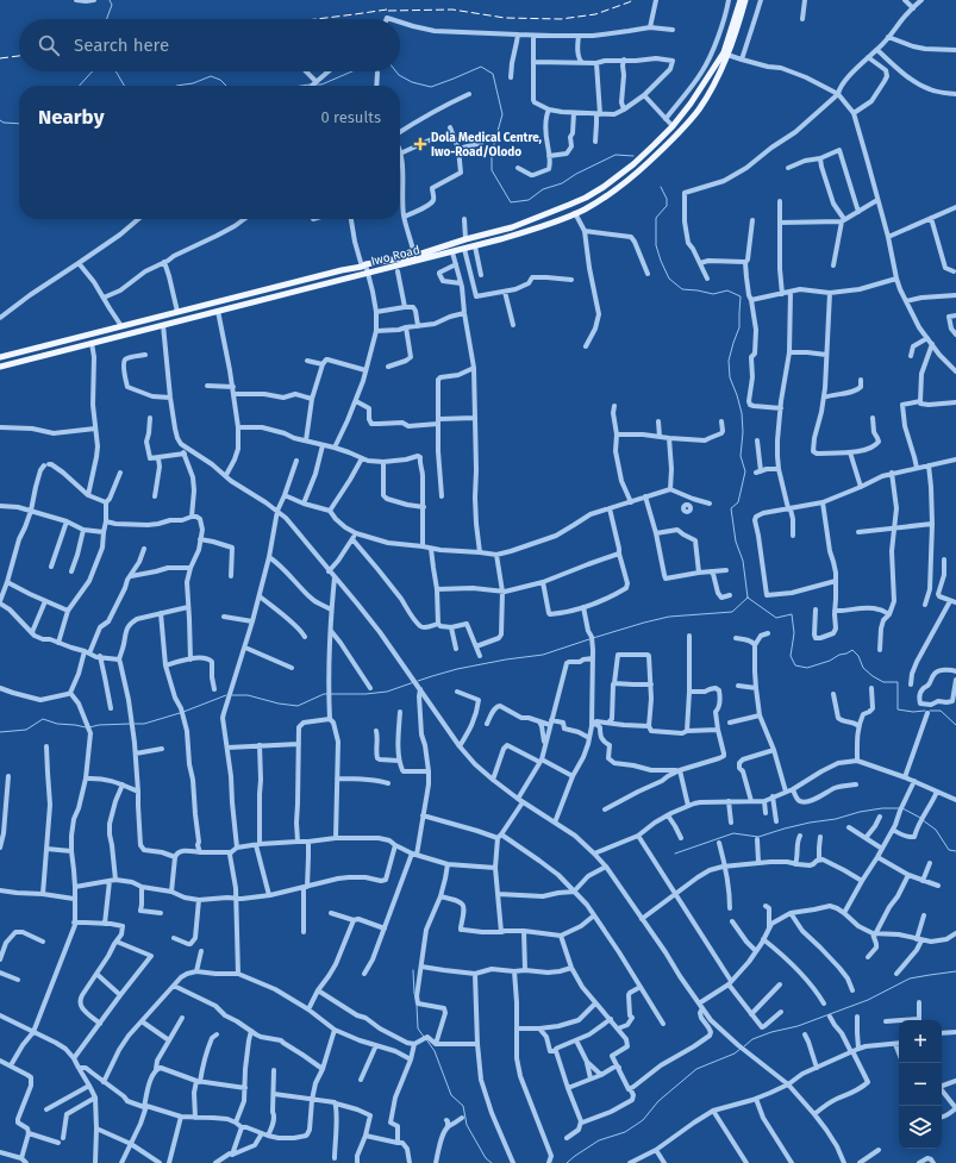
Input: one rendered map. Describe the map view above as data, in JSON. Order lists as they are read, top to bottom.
{
  "streets": {
    "main road": ["Iwo Road"]
  },
  "places": {
    "health": ["Dola Medical Centre, Iwo-Road/Olodo"]
  },
  "page": {
    "search": "Search here",
    "heading": ["Nearby", "0 results"],
    "map_buttons": ["+", "−"]
  }
}
